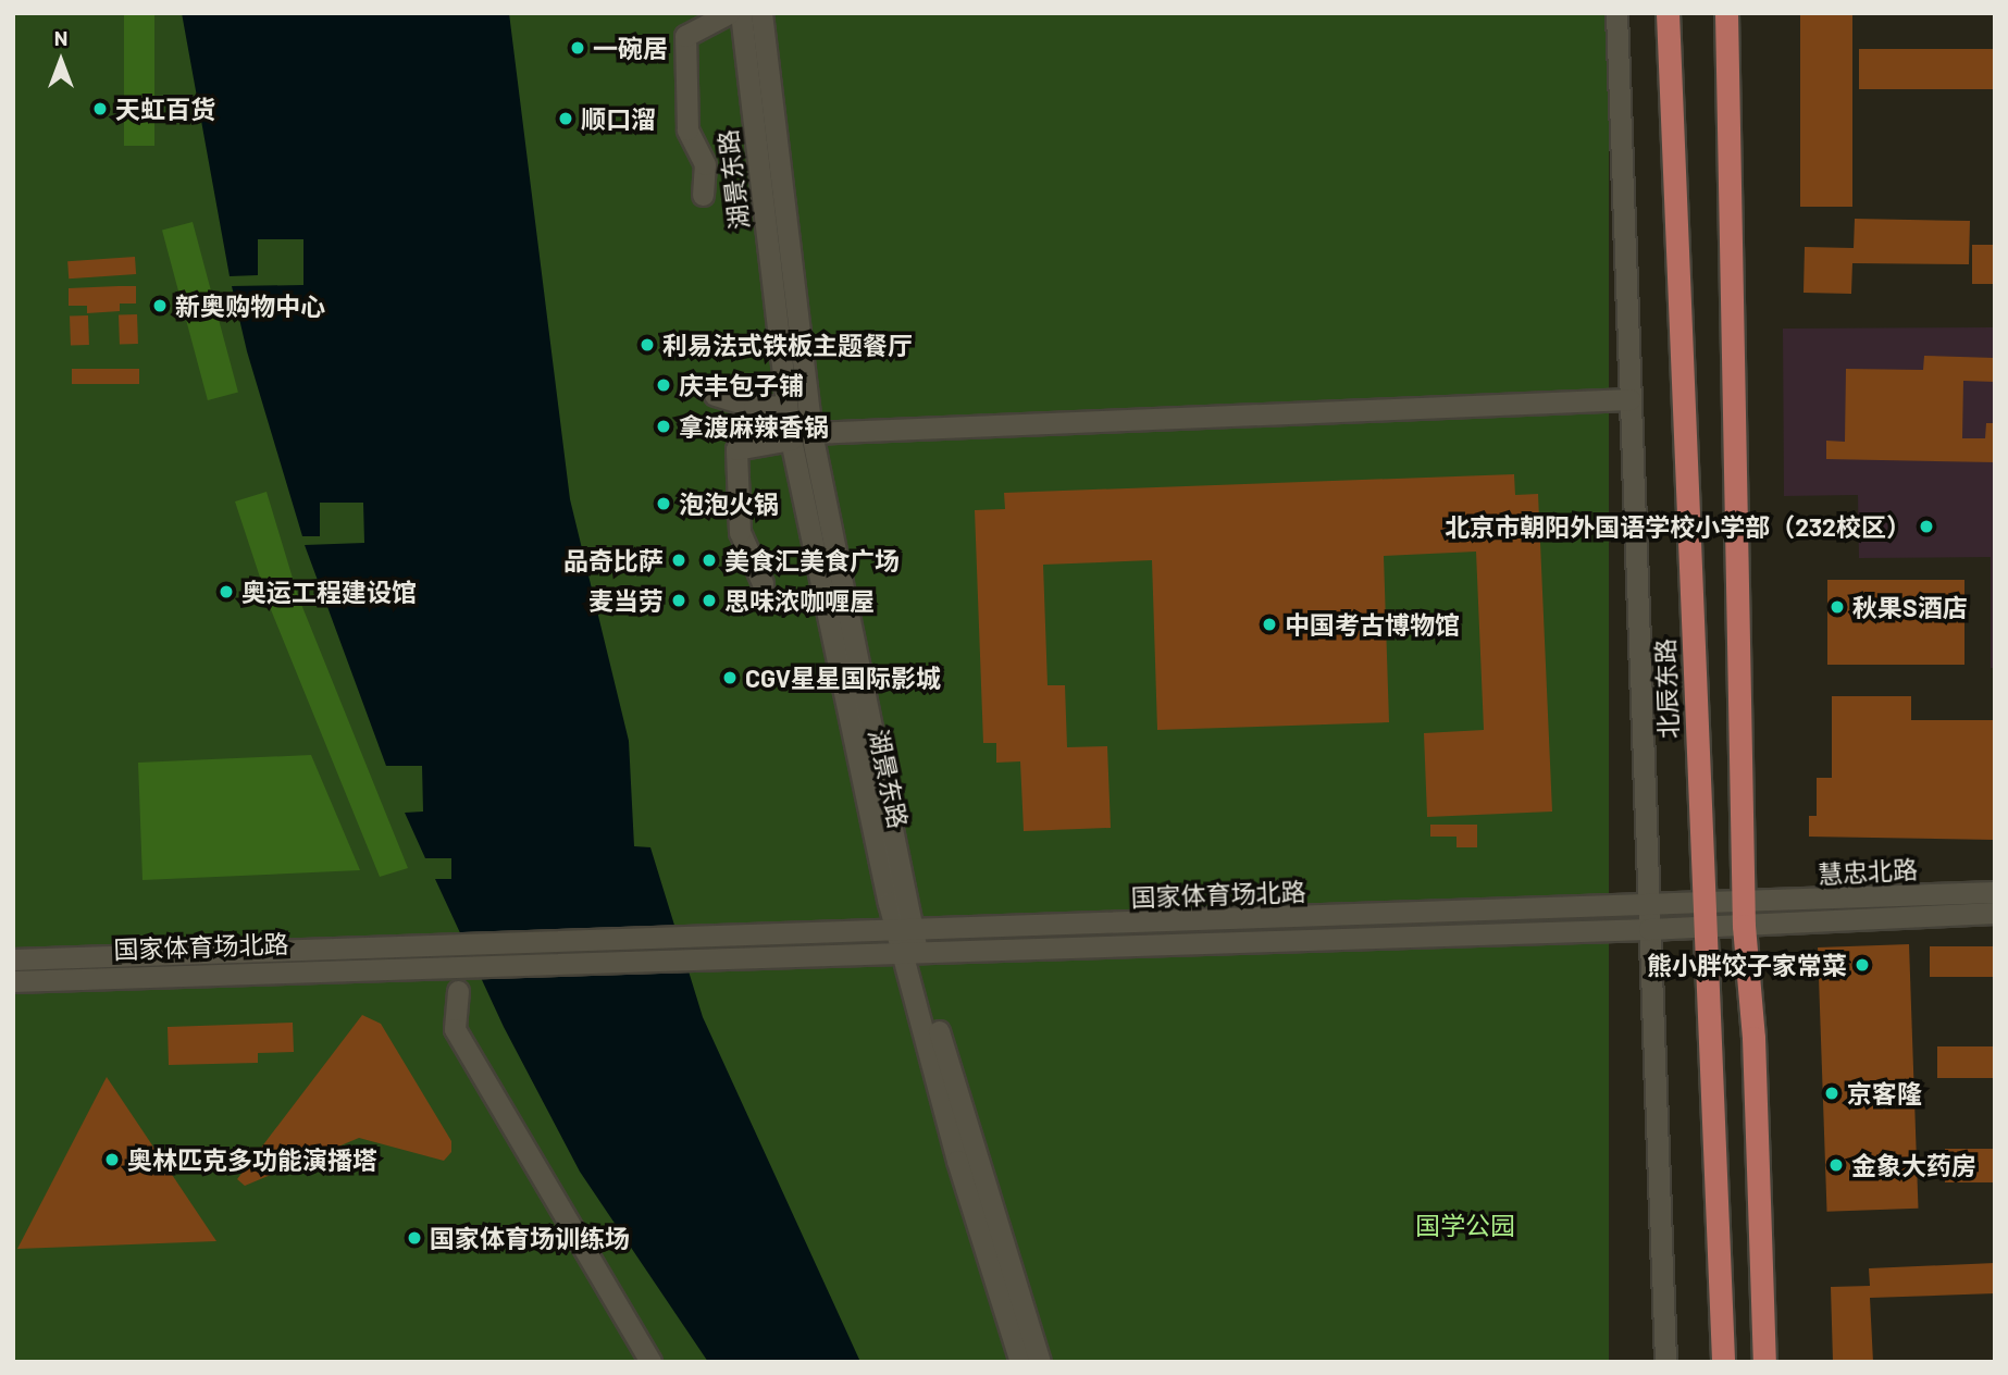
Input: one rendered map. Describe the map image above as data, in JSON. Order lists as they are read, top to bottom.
{
  "streets": {
    "main road": ["北辰东路"],
    "street": ["湖景东路", "慧忠北路", "国家体育场北路"]
  },
  "crossings": [
    ["湖景东路", "国家体育场北路"],
    ["北辰东路", "国家体育场北路"],
    ["慧忠北路", "国家体育场北路"]
  ],
  "parks": ["国学公园"],
  "places": [
    "一碗居",
    "天虹百货",
    "顺口溜",
    "新奥购物中心",
    "利易法式铁板主题餐厅",
    "庆丰包子铺",
    "拿渡麻辣香锅",
    "泡泡火锅",
    "北京市朝阳外国语学校小学部（232校区）",
    "品奇比萨",
    "美食汇美食广场",
    "奥运工程建设馆",
    "麦当劳",
    "思味浓咖喱屋",
    "秋果S酒店",
    "中国考古博物馆",
    "CGV星星国际影城",
    "熊小胖饺子家常菜",
    "京客隆",
    "奥林匹克多功能演播塔",
    "金象大药房",
    "国家体育场训练场"
  ],
  "north": "top"
}
